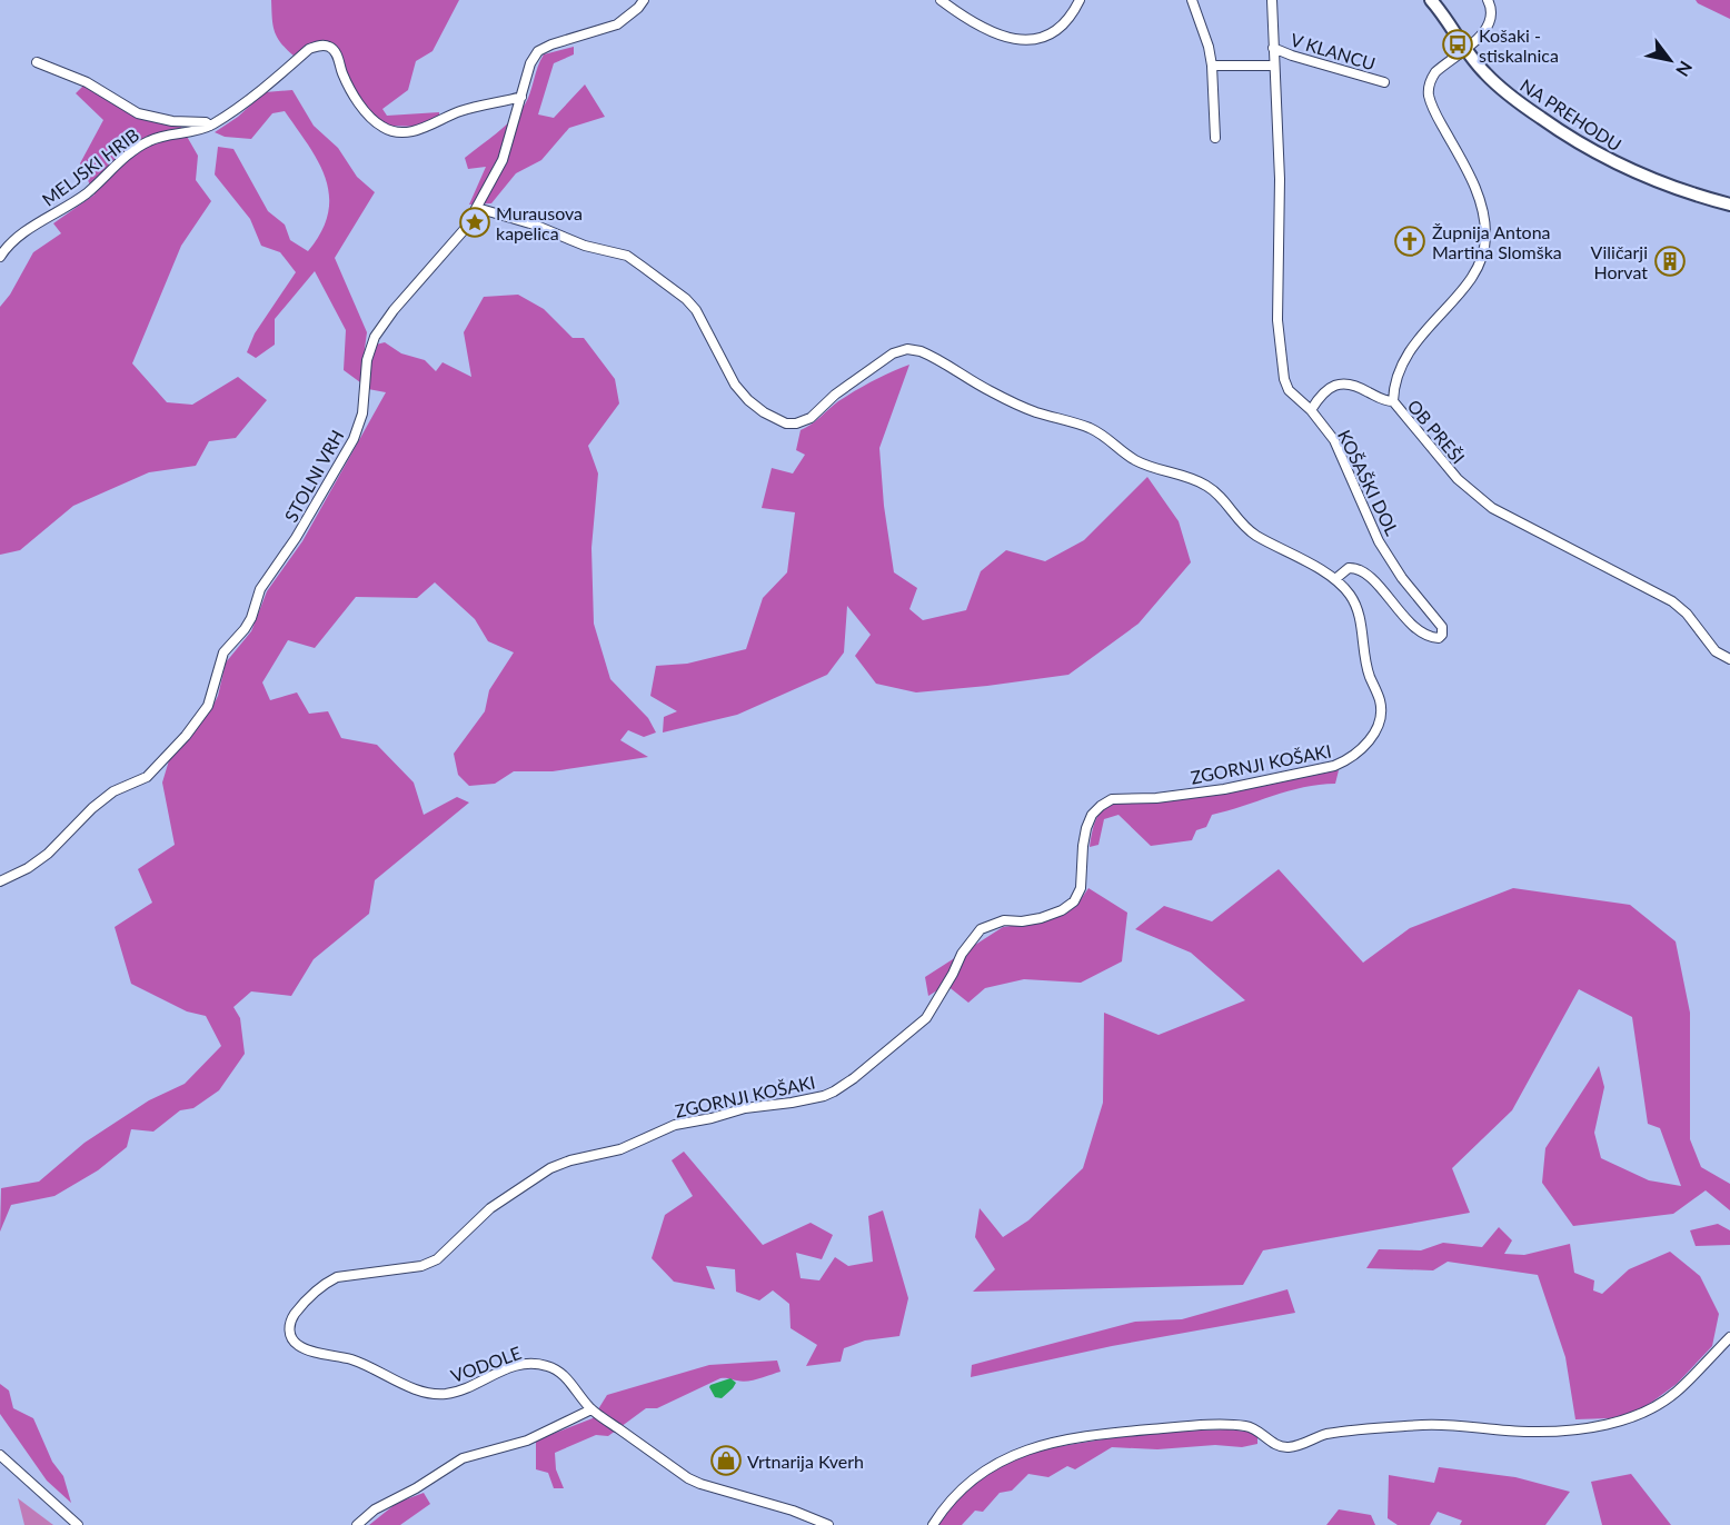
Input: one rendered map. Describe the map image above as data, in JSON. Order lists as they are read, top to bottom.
{
  "streets": {
    "street": [
      "V KLANCU",
      "NA PREHODU",
      "MELJSKI HRIB",
      "OB PREŠI",
      "STOLNI VRH",
      "KOŠAŠKI DOL",
      "ZGORNJI KOŠAKI",
      "VODOLE"
    ]
  },
  "crossings": [
    ["V KLANCU", "KOŠAŠKI DOL"],
    ["NA PREHODU", "OB PREŠI"],
    ["MELJSKI HRIB", "STOLNI VRH"],
    ["STOLNI VRH", "ZGORNJI KOŠAKI"],
    ["KOŠAŠKI DOL", "ZGORNJI KOŠAKI"],
    ["ZGORNJI KOŠAKI", "VODOLE"]
  ],
  "places": {
    "bus stop": ["Košaki - stiskalnica"],
    "place": ["Murausova kapelica"],
    "church": ["Župnija Antona Martina Slomška"],
    "building": ["Viličarji Horvat"],
    "shop": ["Vrtnarija Kverh"]
  },
  "north": "bottom right"
}
